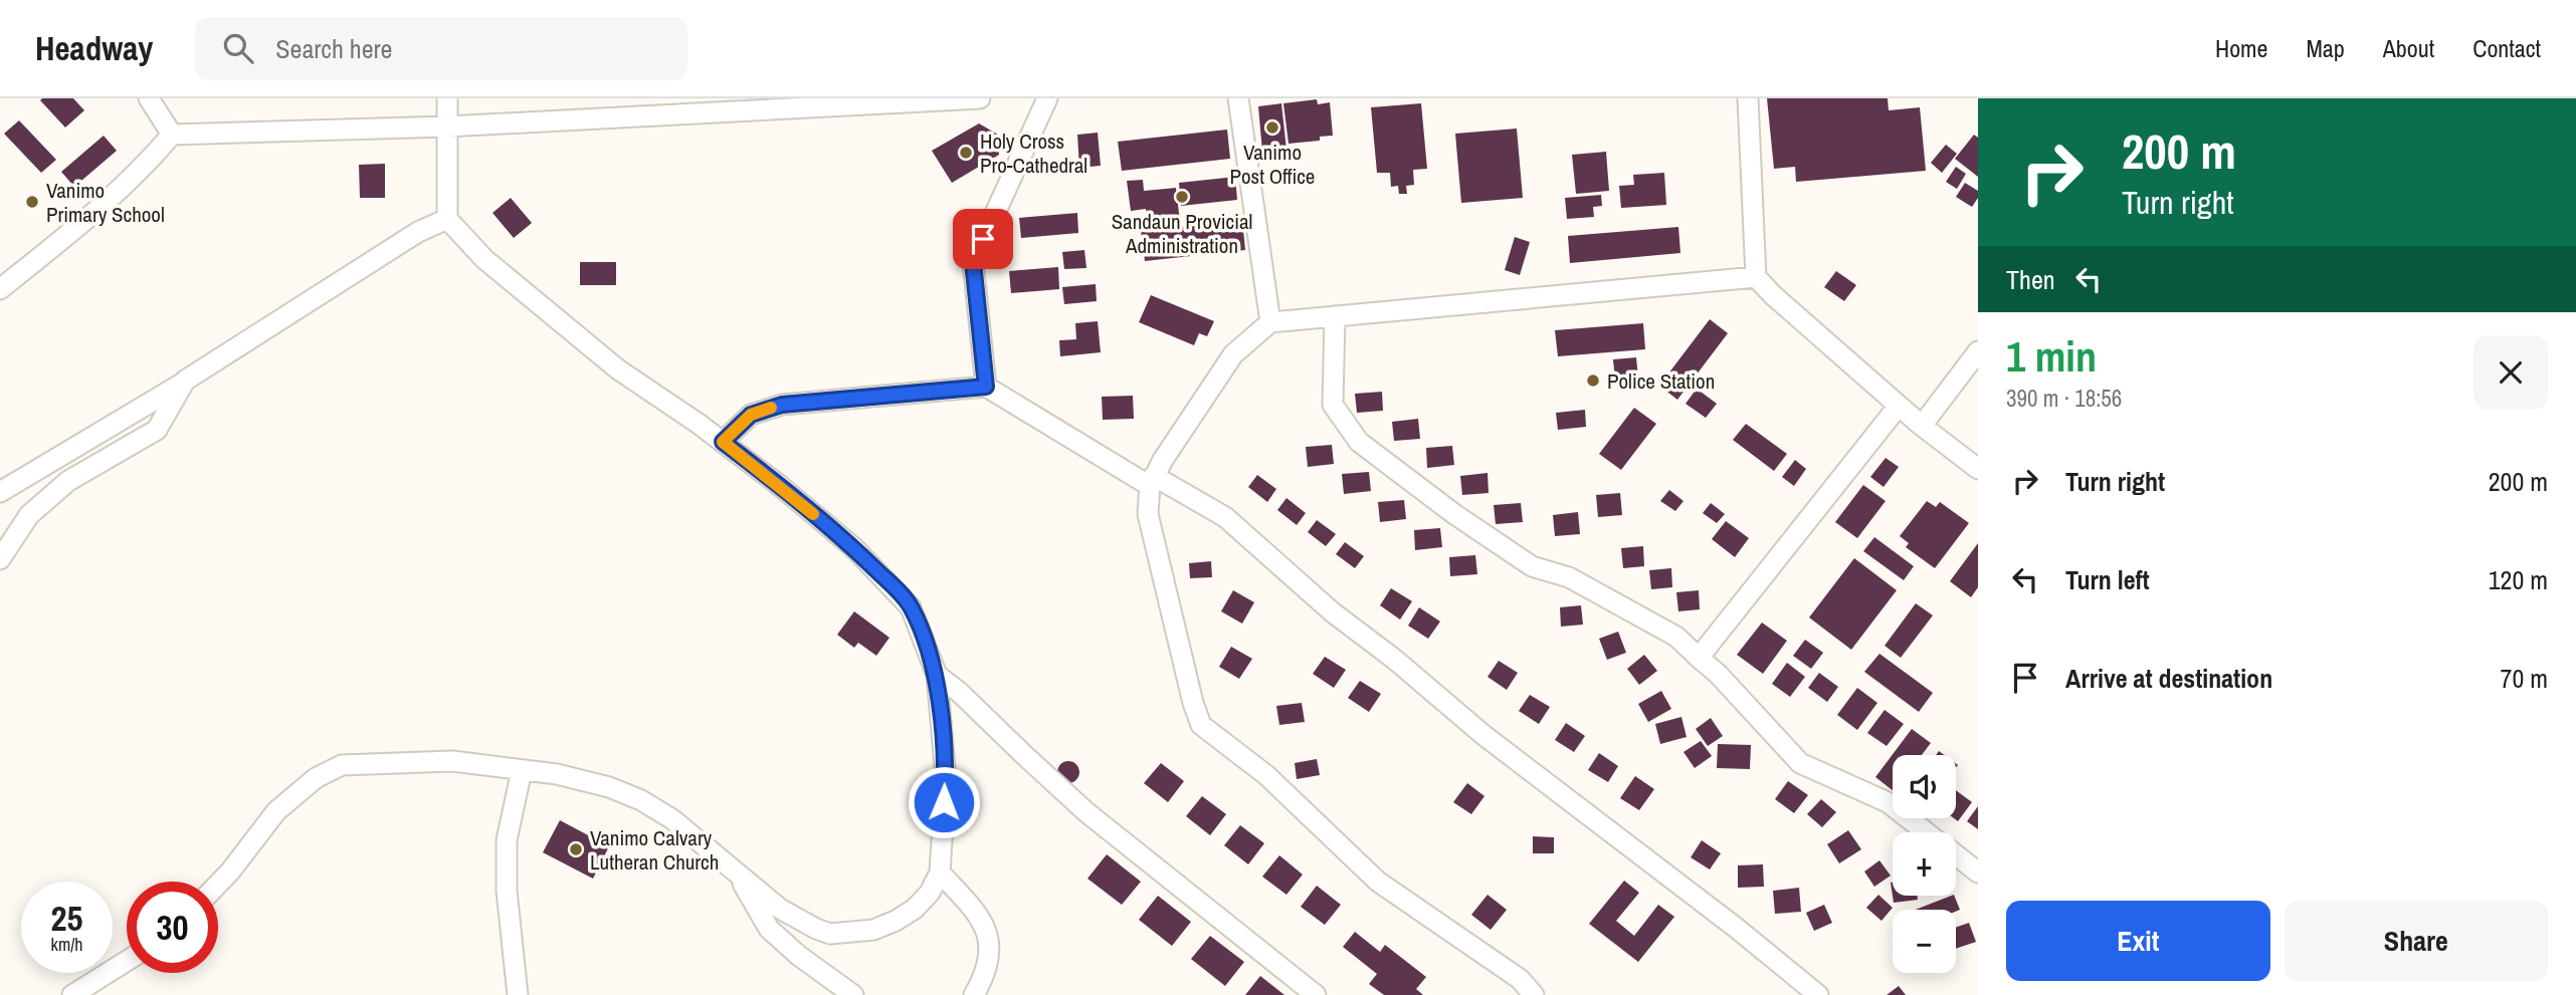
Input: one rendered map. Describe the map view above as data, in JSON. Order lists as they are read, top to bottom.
{
  "places": [
    "Vanimo Post Office",
    "Holy Cross Pro-Cathedral",
    "Sandaun Provicial Administration",
    "Vanimo Primary School",
    "Police Station",
    "Vanimo Calvary Lutheran Church"
  ],
  "page": {
    "header": "Headway",
    "search": "Search here",
    "nav": [
      "Home",
      "Map",
      "About",
      "Contact"
    ],
    "turn": ["200 m", "Turn right"],
    "then": "Then",
    "heading": ["1 min", "390 m · 18:56"],
    "list": [
      {
        "name": "Turn right",
        "value": "200 m"
      },
      {
        "name": "Turn left",
        "value": "120 m"
      },
      {
        "name": "Arrive at destination",
        "value": "70 m"
      }
    ],
    "map_buttons": ["+", "−"],
    "speed": "25 km/h",
    "limit": "30",
    "buttons": ["Exit", "Share"]
  }
}
